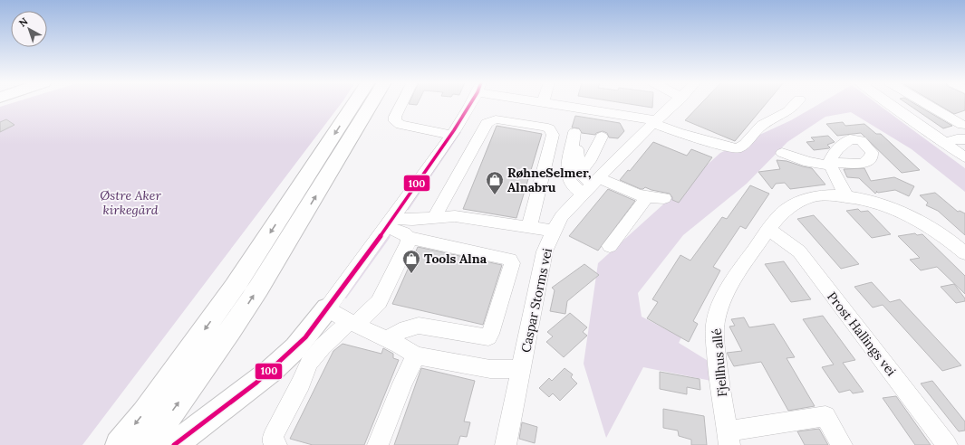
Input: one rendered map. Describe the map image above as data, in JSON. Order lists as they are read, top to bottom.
{
  "streets": {
    "street": ["Caspar Storms vei", "Prost Hallings vei", "Fjellhus allé"]
  },
  "crossings": [
    ["Prost Hallings vei", "Fjellhus allé"]
  ],
  "parks": ["Østre Aker kirkegård"],
  "places": {
    "shop": ["RøhneSelmer, Alnabru", "Tools Alna"]
  },
  "lines": ["transit line 100"],
  "north": "top left"
}
